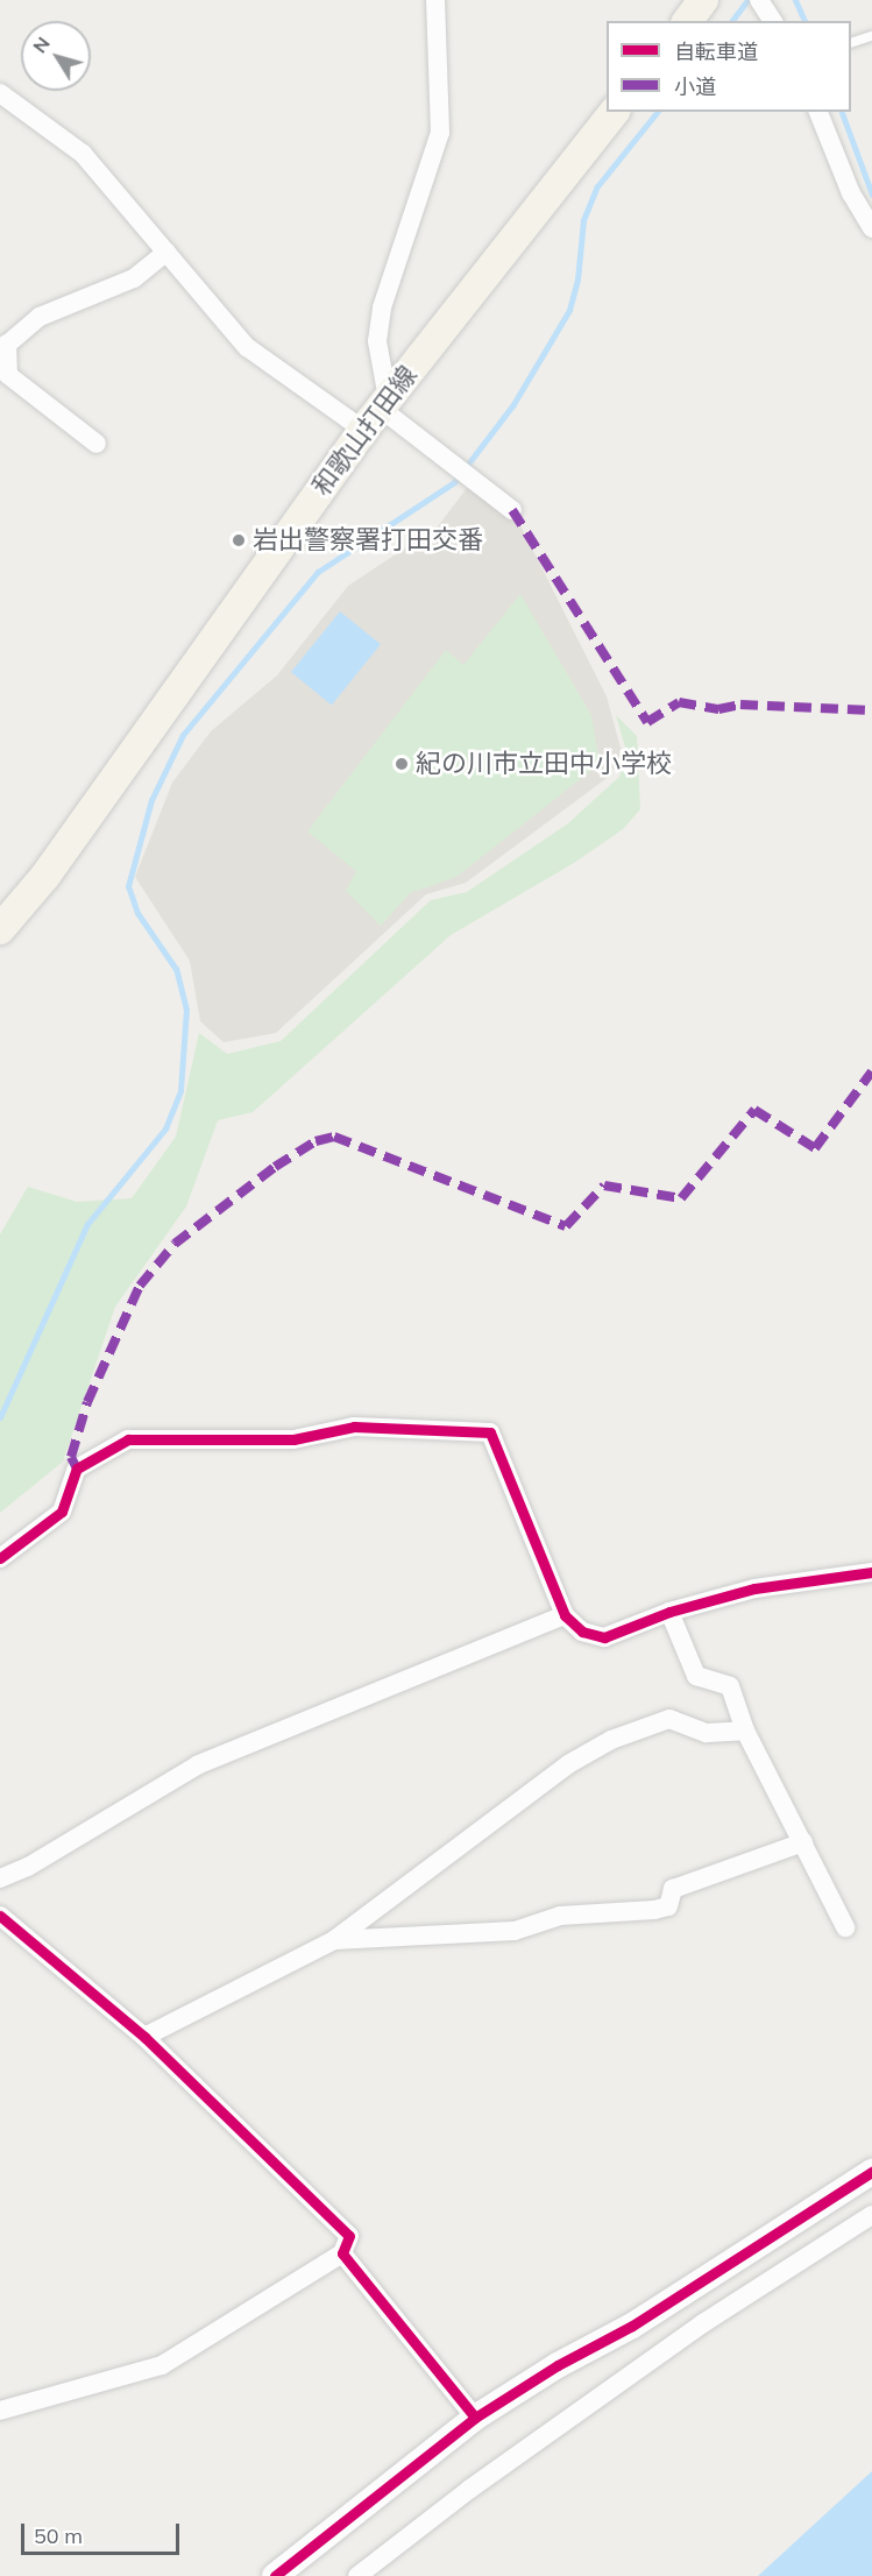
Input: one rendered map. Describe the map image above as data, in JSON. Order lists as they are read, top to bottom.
{
  "streets": {
    "main road": ["和歌山打田線"]
  },
  "places": ["岩出警察署打田交番", "紀の川市立田中小学校"],
  "legend": ["自転車道", "小道"],
  "scale_bar": "50 m",
  "north": "top left"
}
